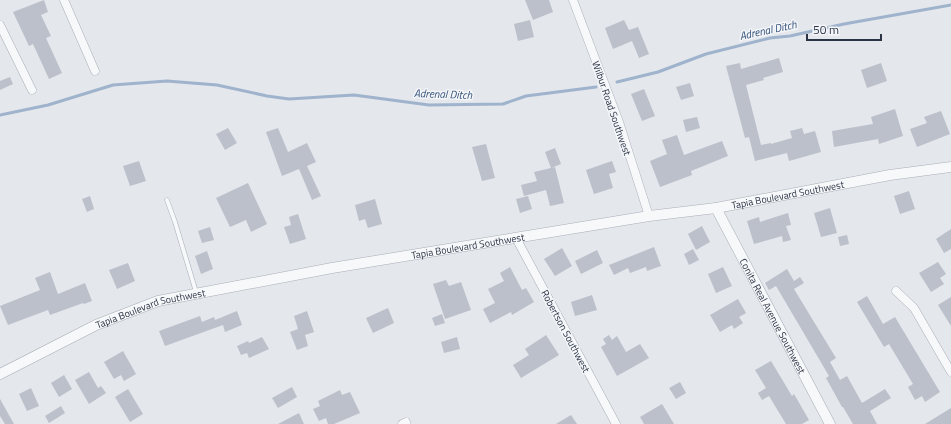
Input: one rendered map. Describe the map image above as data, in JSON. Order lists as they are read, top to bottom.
{
  "streets": {
    "street": [
      "Wilbur Road Southwest",
      "Tapia Boulevard Southwest",
      "Conita Real Avenue Southwest",
      "Robertson Southwest"
    ]
  },
  "crossings": [
    ["Wilbur Road Southwest", "Tapia Boulevard Southwest"],
    ["Tapia Boulevard Southwest", "Conita Real Avenue Southwest"],
    ["Tapia Boulevard Southwest", "Robertson Southwest"]
  ],
  "water": ["Adrenal Ditch"],
  "scale_bar": "50 m"
}
